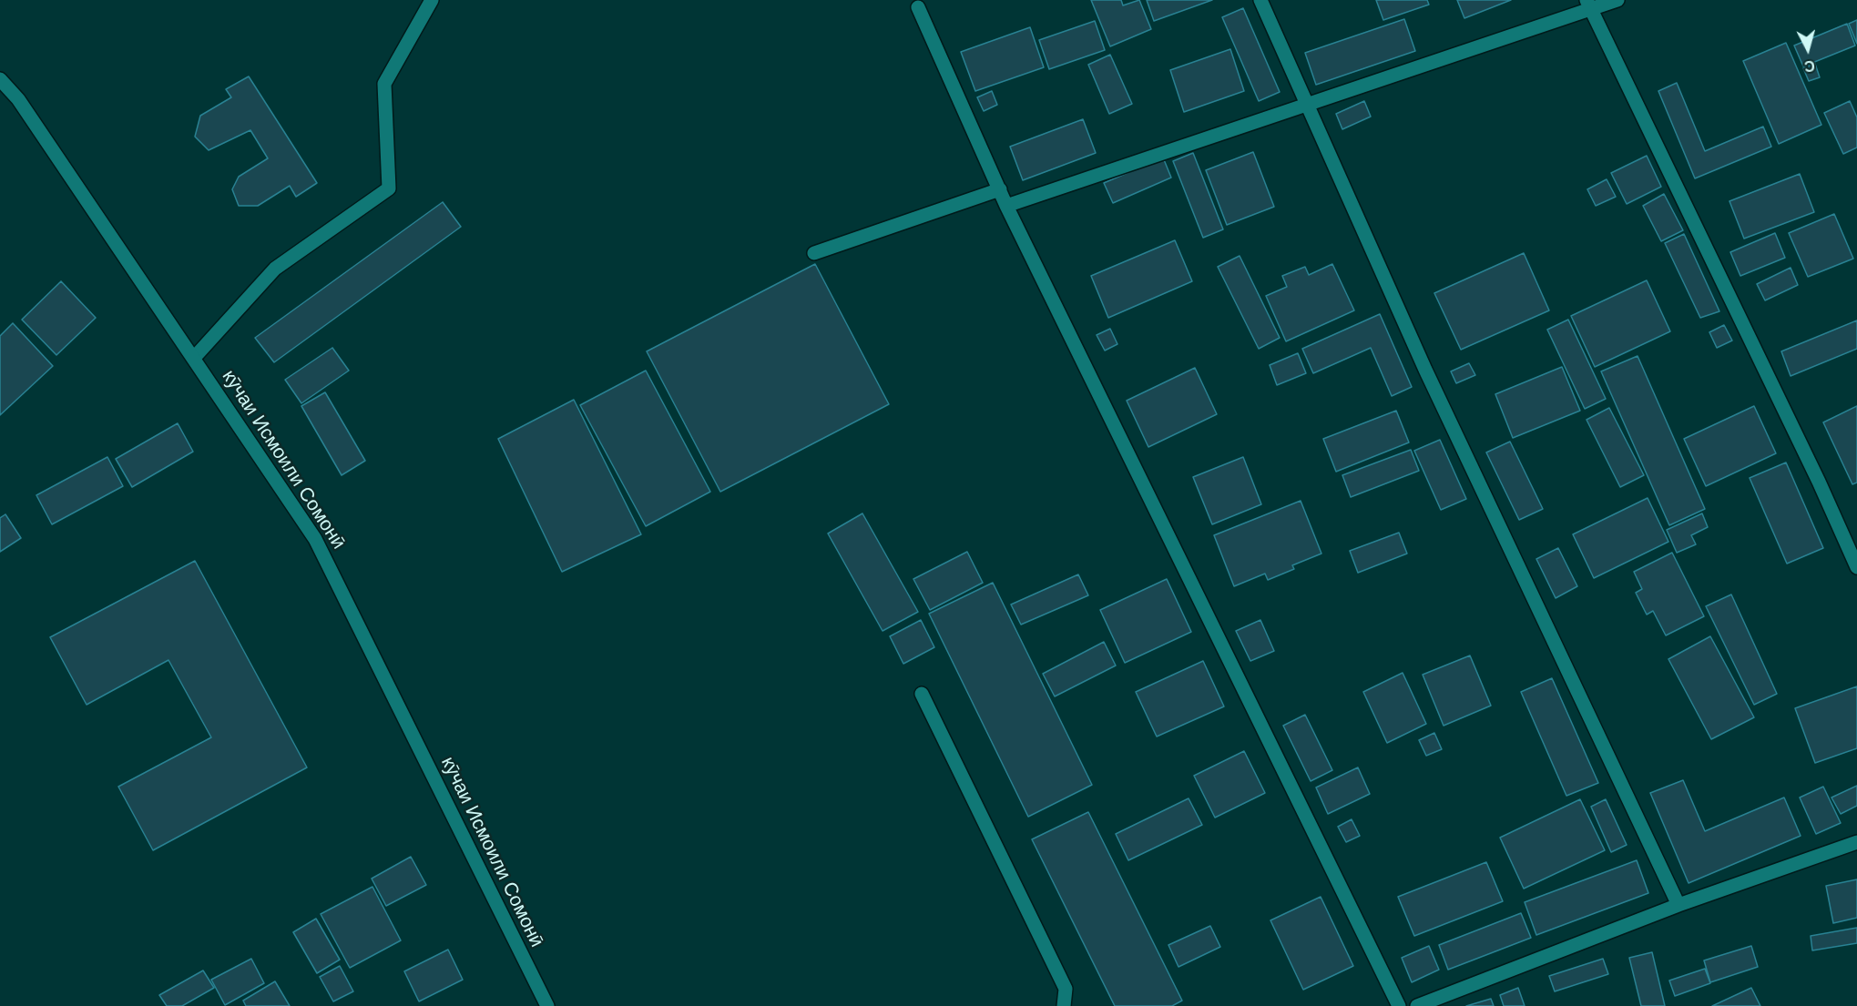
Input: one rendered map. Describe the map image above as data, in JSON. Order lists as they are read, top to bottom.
{
  "streets": {
    "street": ["кӯчаи Исмоили Сомонӣ"]
  },
  "north": "bottom"
}
